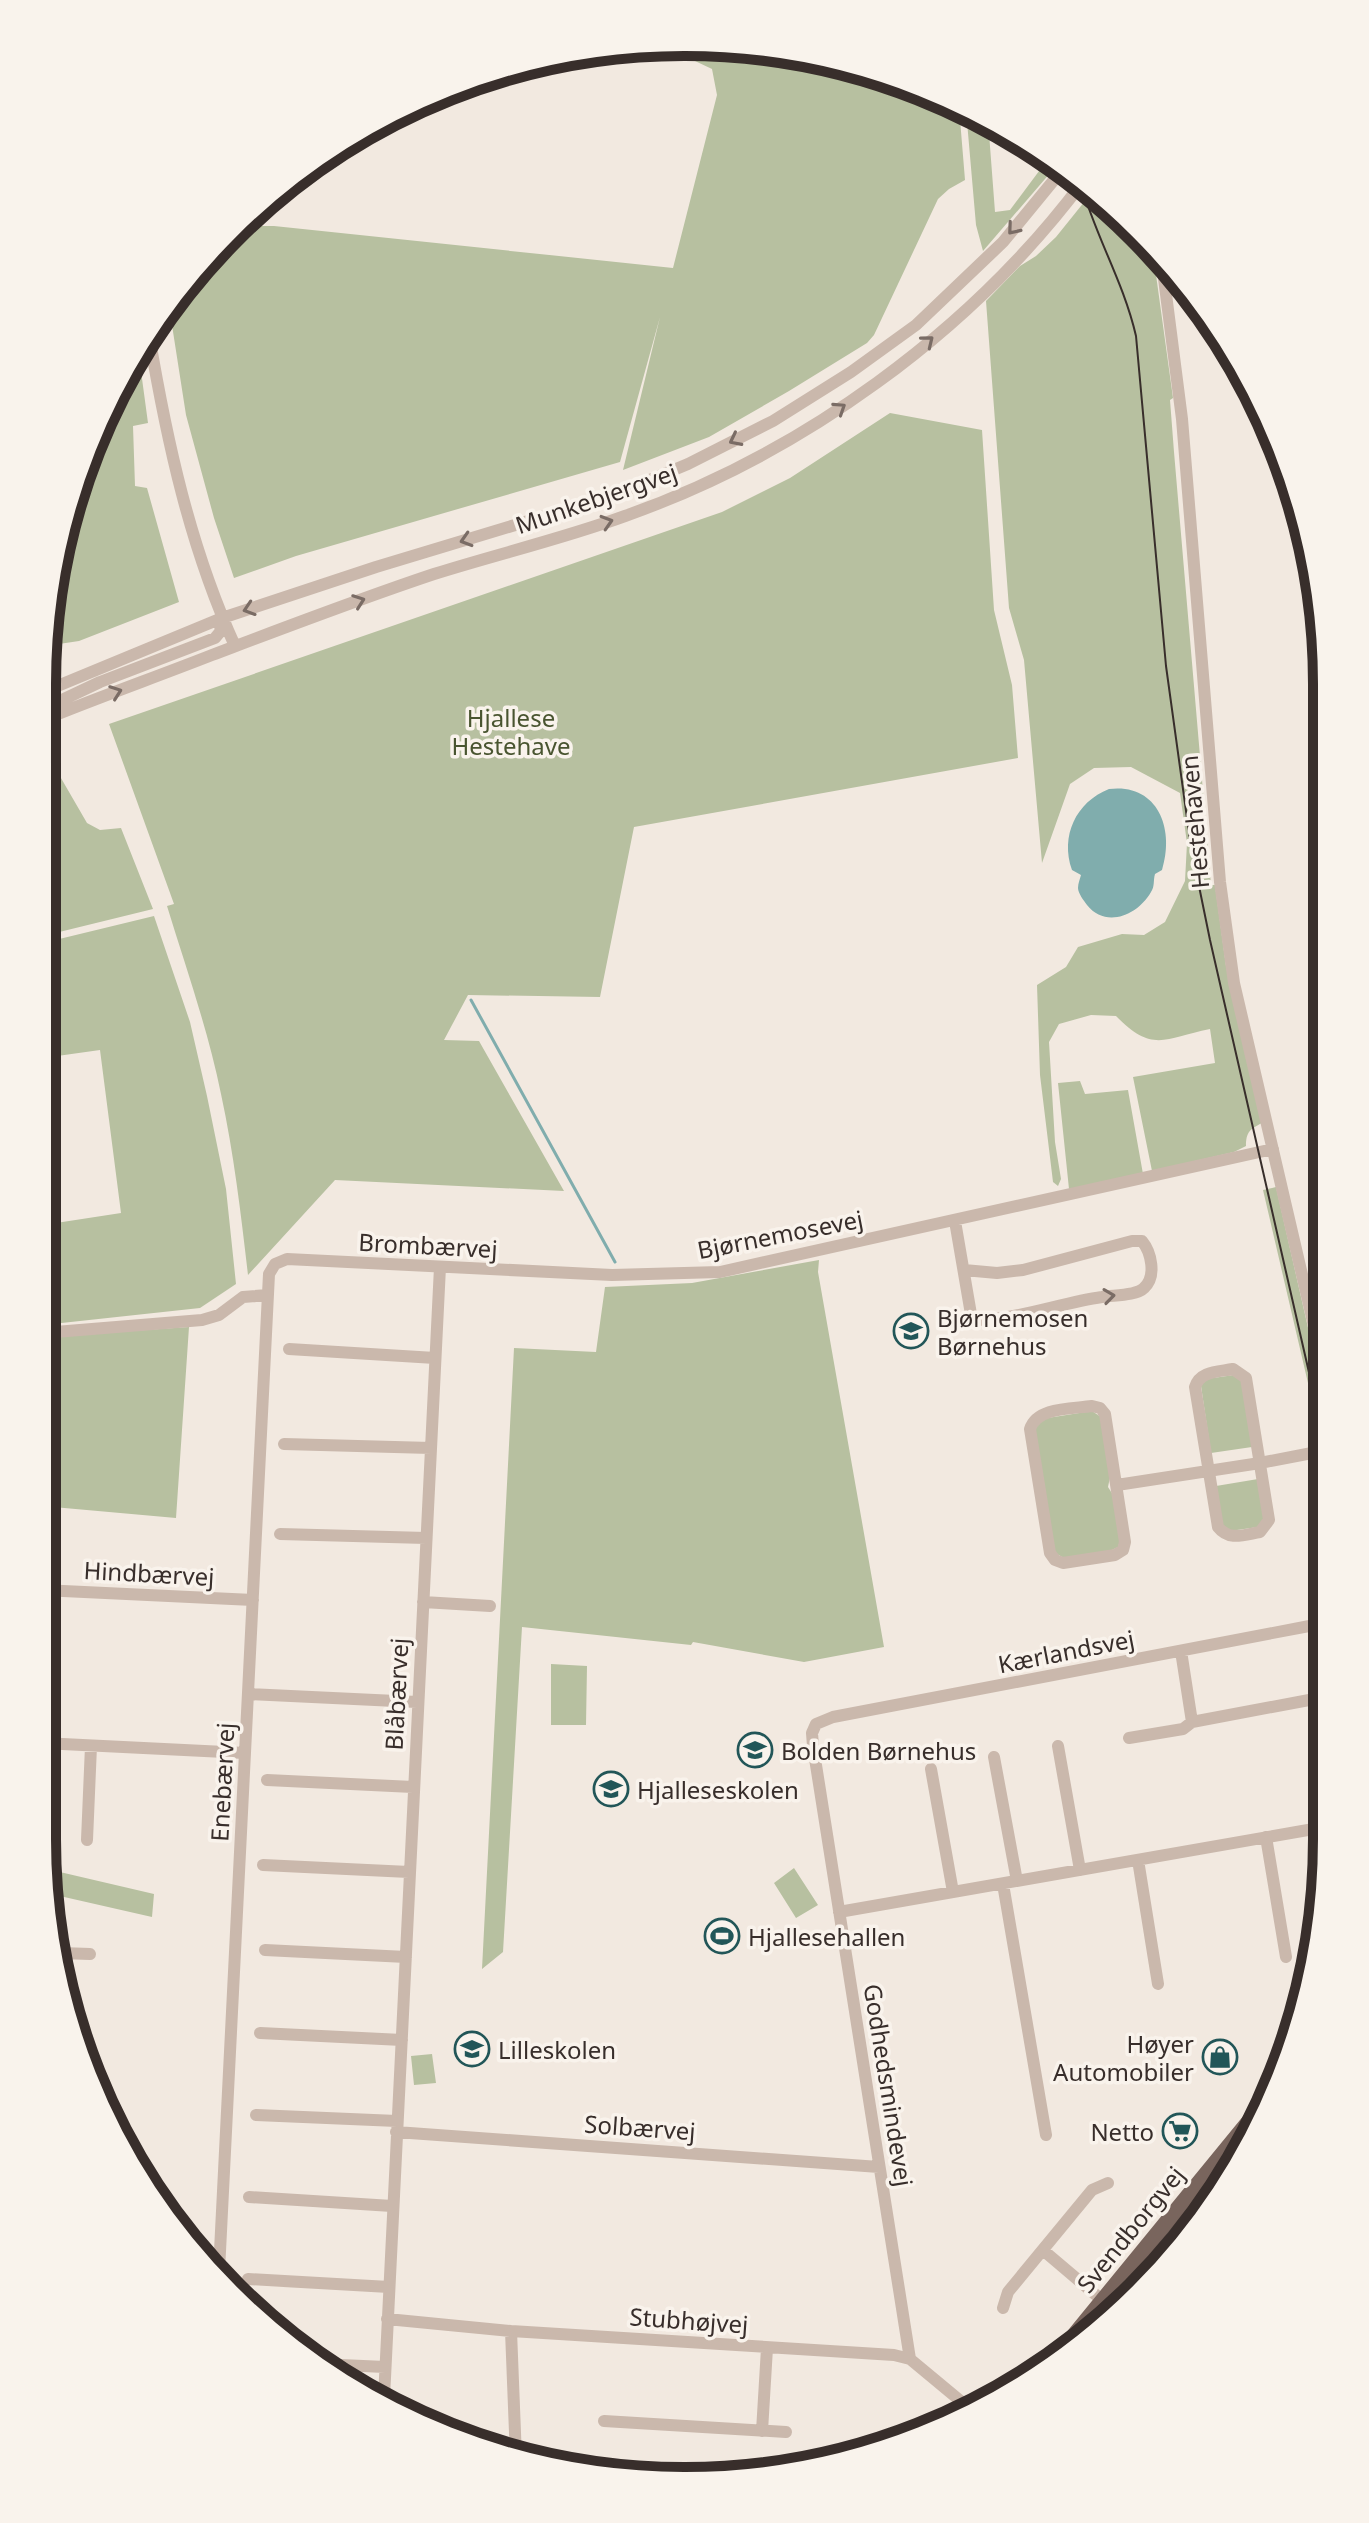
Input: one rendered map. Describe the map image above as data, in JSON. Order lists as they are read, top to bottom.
{
  "streets": {
    "main road": ["Svendborgvej"],
    "street": [
      "Munkebjergvej",
      "Hestehaven",
      "Bjørnemosevej",
      "Brombærvej",
      "Hindbærvej",
      "Kærlandsvej",
      "Blåbærvej",
      "Enebærvej",
      "Godhedsmindevej",
      "Solbærvej",
      "Stubhøjvej"
    ]
  },
  "crossings": [
    ["Hestehaven", "Bjørnemosevej"],
    ["Bjørnemosevej", "Brombærvej"],
    ["Brombærvej", "Blåbærvej"],
    ["Brombærvej", "Enebærvej"],
    ["Hindbærvej", "Enebærvej"],
    ["Kærlandsvej", "Godhedsmindevej"],
    ["Blåbærvej", "Solbærvej"],
    ["Blåbærvej", "Stubhøjvej"],
    ["Godhedsmindevej", "Solbærvej"],
    ["Godhedsmindevej", "Stubhøjvej"]
  ],
  "parks": ["Hjallese Hestehave"],
  "places": {
    "school or university": [
      "Bjørnemosen Børnehus",
      "Bolden Børnehus",
      "Hjalleseskolen",
      "Lilleskolen"
    ],
    "sports": ["Hjallesehallen"],
    "shop": ["Høyer Automobiler"],
    "supermarket": ["Netto"]
  }
}
